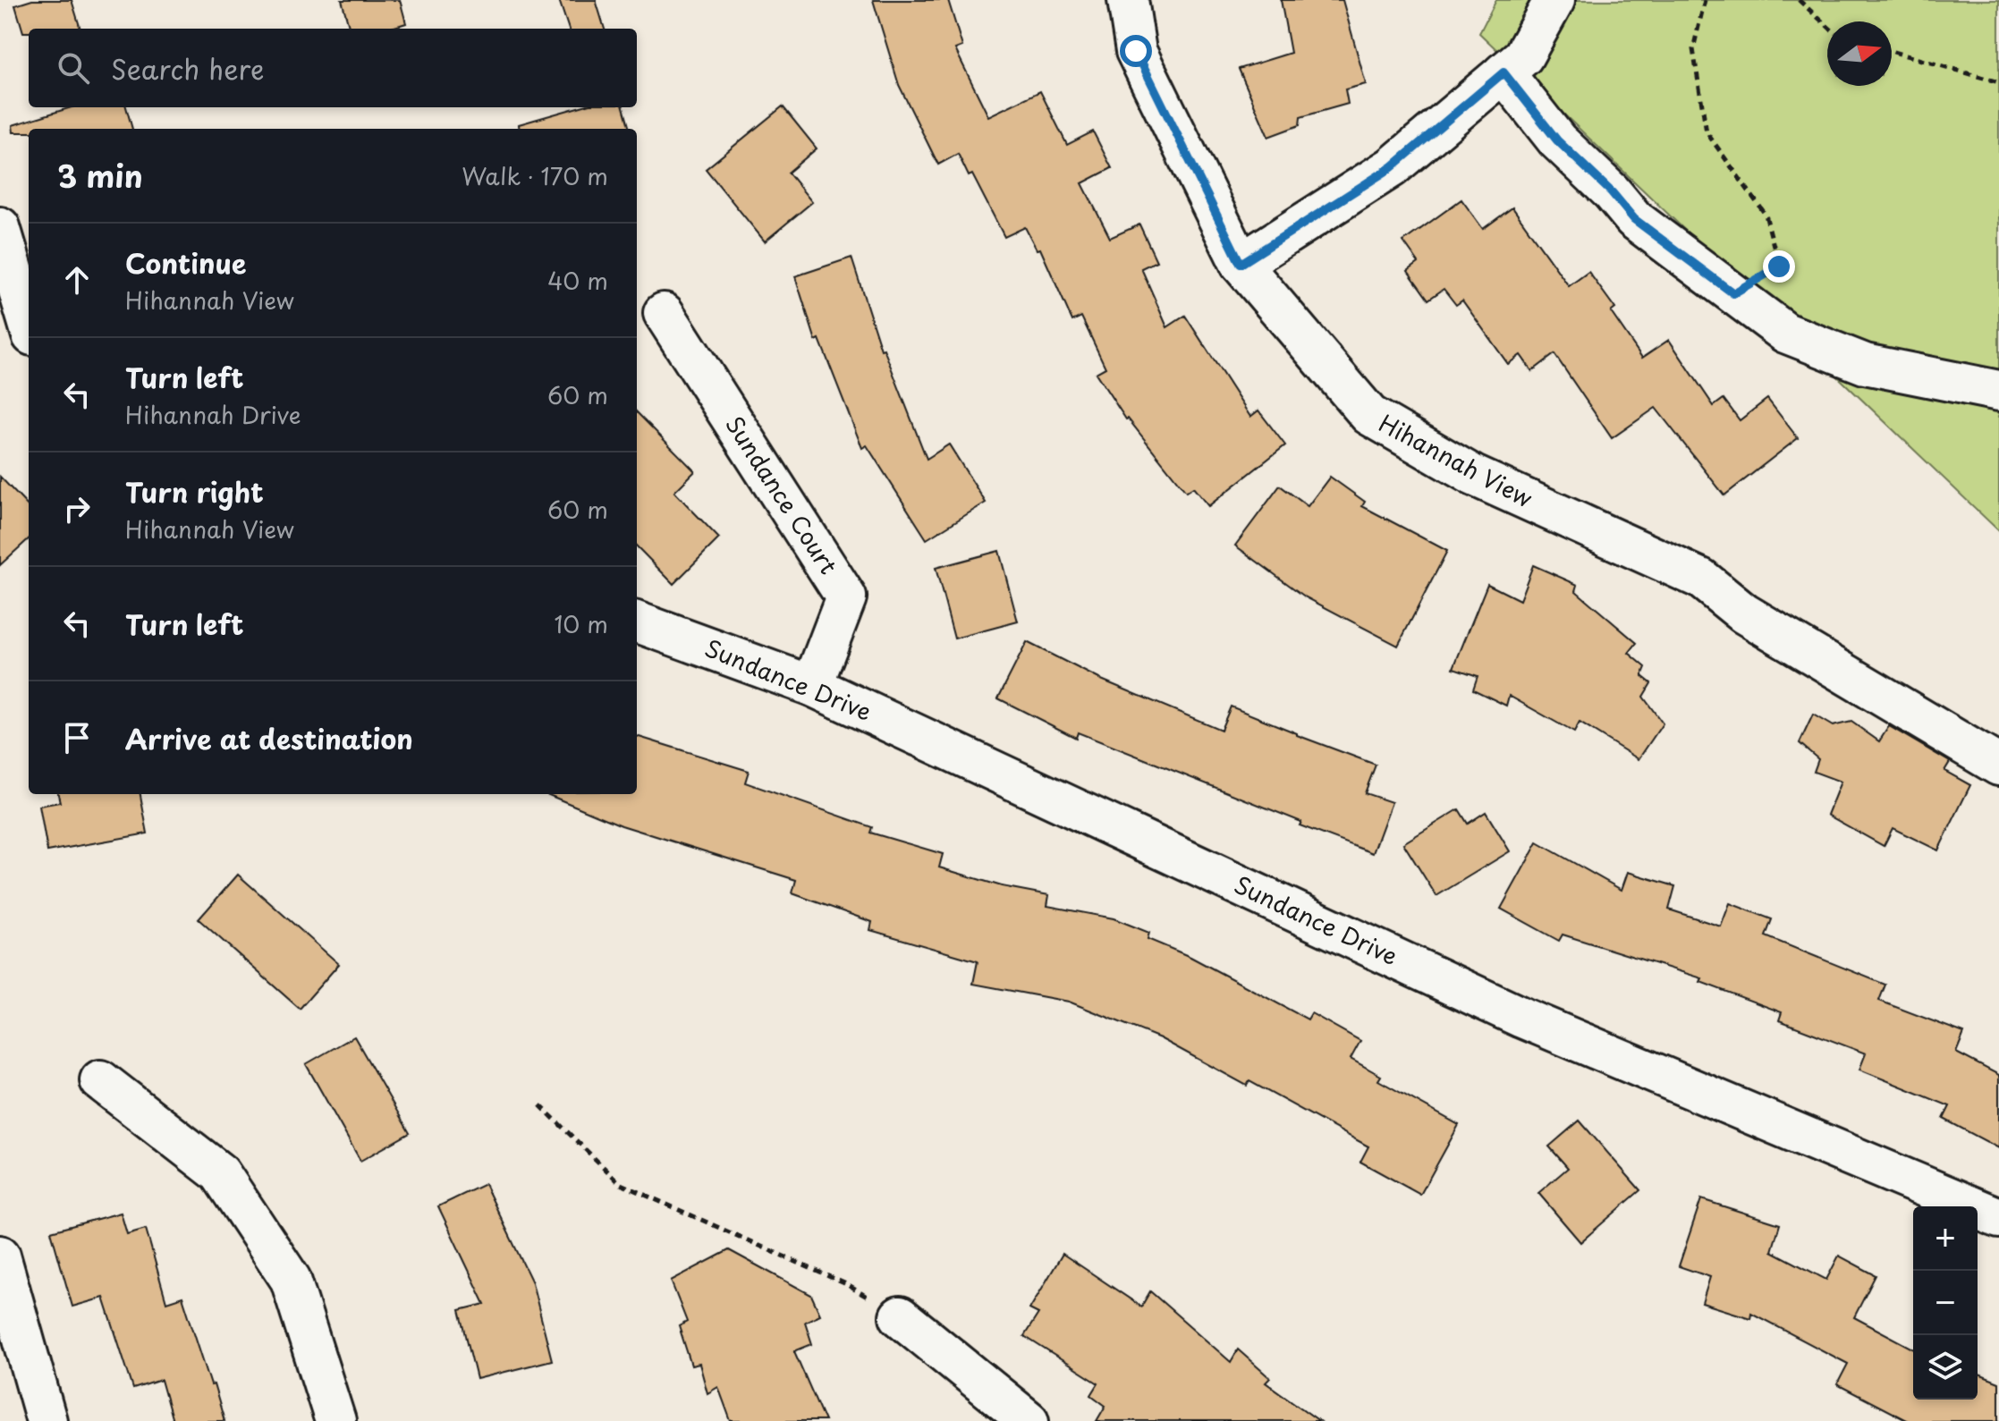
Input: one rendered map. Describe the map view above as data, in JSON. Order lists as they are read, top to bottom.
{
  "streets": {
    "street": ["Hihannah View", "Sundance Court", "Sundance Drive"]
  },
  "crossings": [
    ["Sundance Court", "Sundance Drive"]
  ],
  "north": "right",
  "page": {
    "search": "Search here",
    "heading": ["3 min", "Walk · 170 m"],
    "list": [
      ["Continue", "Hihannah View", "40 m"],
      ["Turn left", "Hihannah Drive", "60 m"],
      ["Turn right", "Hihannah View", "60 m"],
      ["Turn left", "10 m"],
      "Arrive at destination"
    ],
    "map_buttons": ["+", "−"]
  }
}
